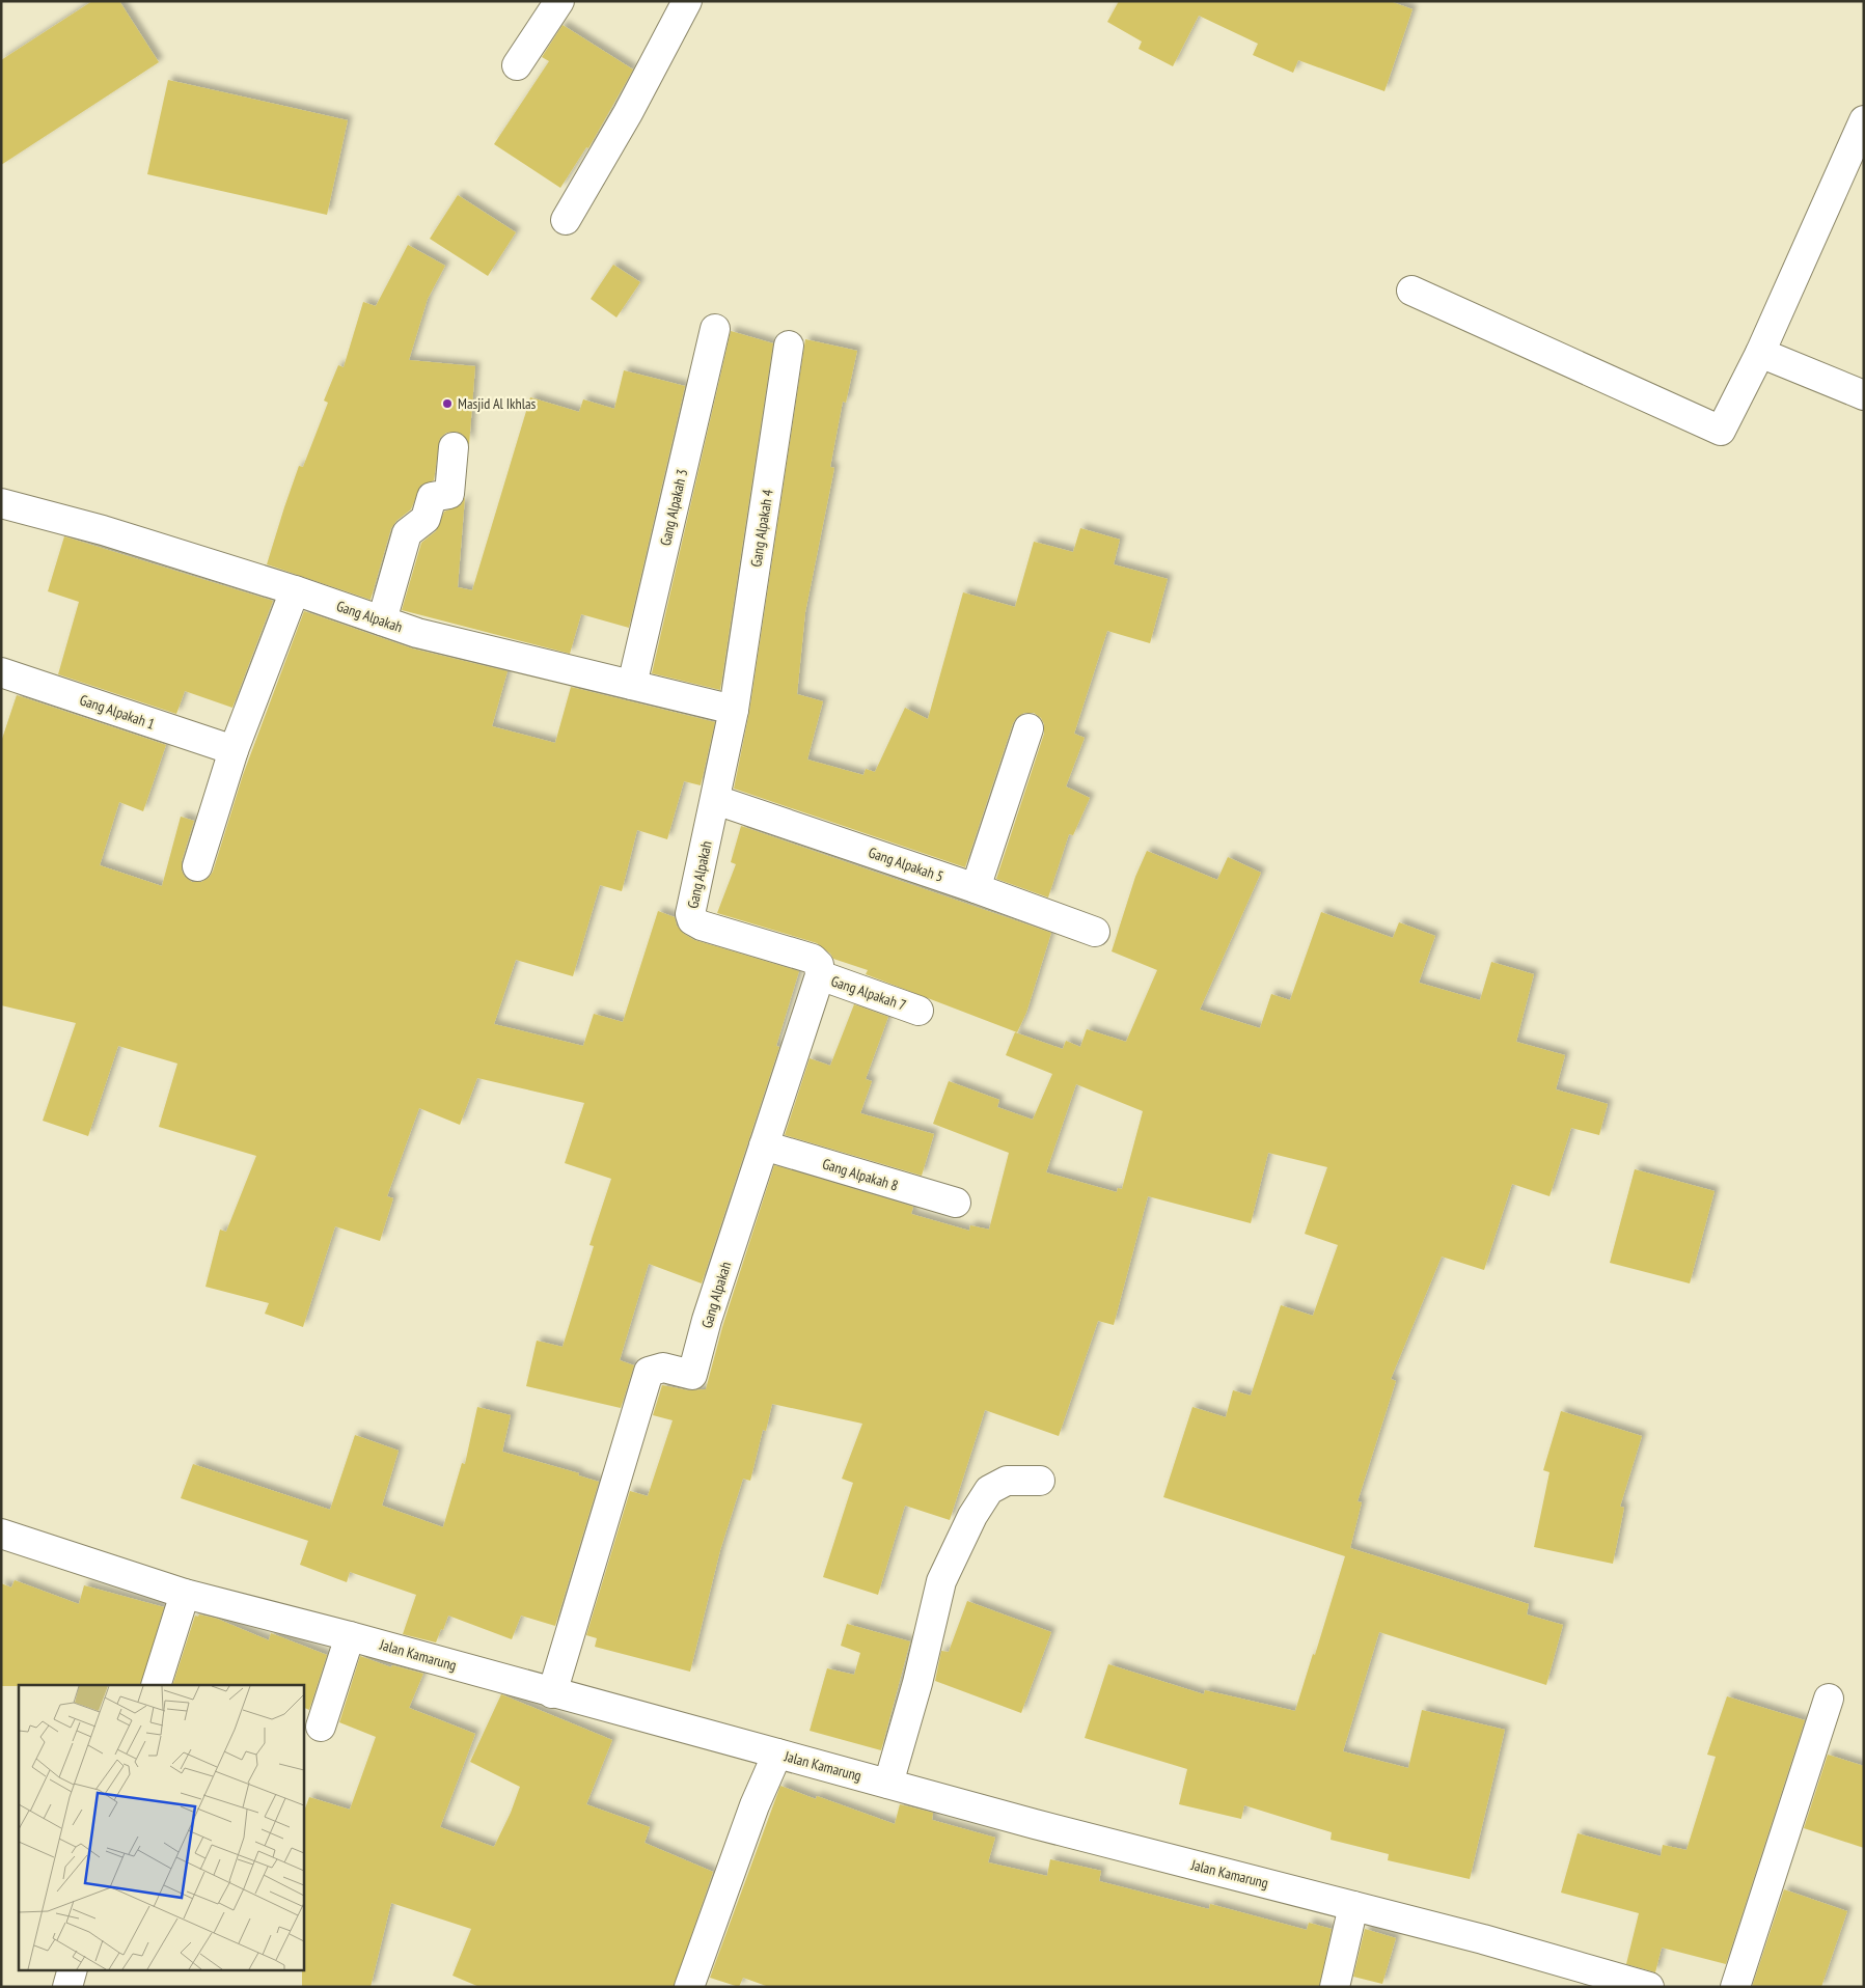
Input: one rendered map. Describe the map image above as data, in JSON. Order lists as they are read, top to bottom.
{
  "streets": {
    "street": [
      "Gang Alpakah 3",
      "Gang Alpakah 4",
      "Gang Alpakah",
      "Gang Alpakah 1",
      "Gang Alpakah 5",
      "Gang Alpakah 7",
      "Gang Alpakah 8",
      "Jalan Kamarung"
    ]
  },
  "crossings": [
    ["Gang Alpakah 3", "Gang Alpakah"],
    ["Gang Alpakah 4", "Gang Alpakah"],
    ["Gang Alpakah", "Gang Alpakah 5"],
    ["Gang Alpakah", "Gang Alpakah 7"],
    ["Gang Alpakah", "Gang Alpakah 8"],
    ["Gang Alpakah", "Jalan Kamarung"]
  ],
  "places": ["Masjid Al Ikhlas"]
}
